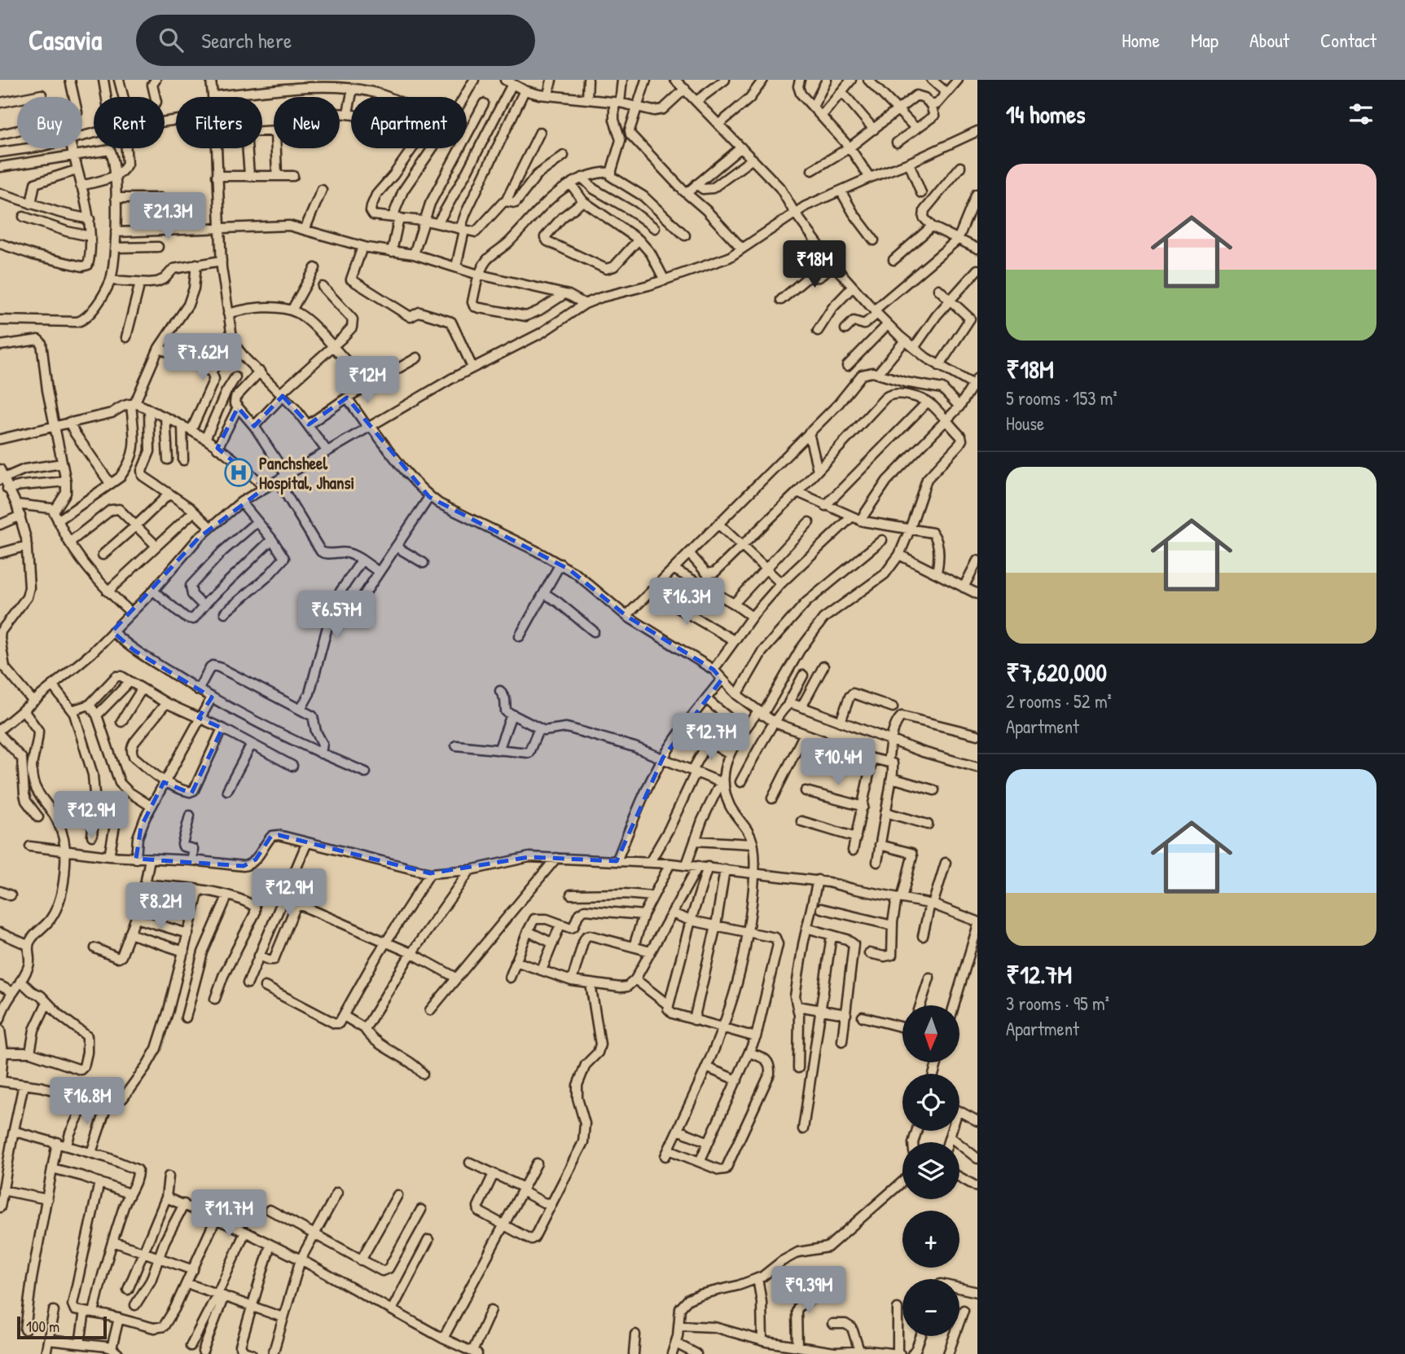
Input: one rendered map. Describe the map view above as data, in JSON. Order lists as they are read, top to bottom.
{
  "places": {
    "hospital": ["Panchsheel Hospital, Jhansi"]
  },
  "scale_bar": "100 m",
  "north": "bottom",
  "page": {
    "header": "Casavia",
    "search": "Search here",
    "nav": [
      "Home",
      "Map",
      "About",
      "Contact"
    ],
    "heading": "14 homes",
    "chip": [
      "Buy",
      "Rent",
      "Filters",
      "New",
      "Apartment"
    ],
    "list": [
      {
        "name": "₹18M",
        "note": "5 rooms · 153 m² · House"
      },
      {
        "name": "₹7,620,000",
        "note": "2 rooms · 52 m² · Apartment"
      },
      {
        "name": "₹12.7M",
        "note": "3 rooms · 95 m² · Apartment"
      }
    ],
    "price": [
      "₹21.3M",
      "₹18M",
      "₹7.62M",
      "₹12M",
      "₹16.3M",
      "₹6.57M",
      "₹12.7M",
      "₹10.4M",
      "₹12.9M",
      "₹12.9M",
      "₹8.2M",
      "₹16.8M",
      "₹11.7M",
      "₹9.39M"
    ],
    "map_buttons": ["+", "−"],
    "scale": "100 m"
  }
}
